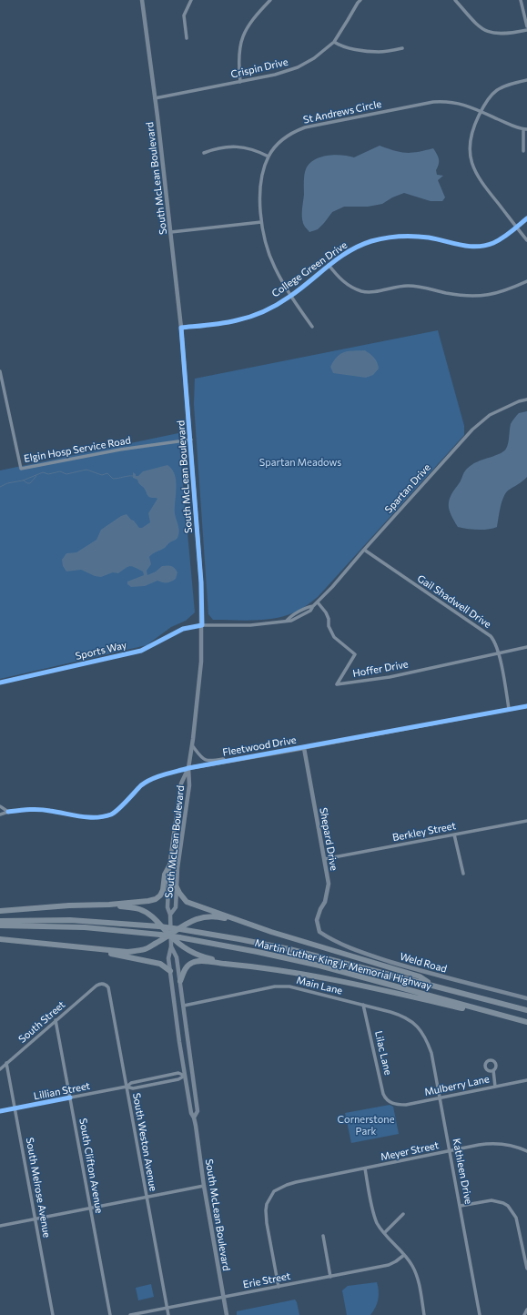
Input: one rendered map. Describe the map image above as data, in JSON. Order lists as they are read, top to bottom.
{
  "streets": {
    "highway": ["Martin Luther King Jr Memorial Highway"],
    "main road": [
      "South McLean Boulevard",
      "Fleetwood Drive",
      "Shepard Drive",
      "Weld Road"
    ],
    "street": [
      "Crispin Drive",
      "St Andrews Circle",
      "College Green Drive",
      "Elgin Hosp Service Road",
      "Spartan Drive",
      "Gail Shadwell Drive",
      "Sports Way",
      "Hoffer Drive",
      "Berkley Street",
      "Main Lane",
      "South Street",
      "Lilac Lane",
      "Mulberry Lane",
      "Lillian Street",
      "South Weston Avenue",
      "Meyer Street",
      "South Clifton Avenue",
      "Kathleen Drive",
      "South Melrose Avenue",
      "Erie Street"
    ]
  },
  "crossings": [
    ["Crispin Drive", "South McLean Boulevard"],
    ["St Andrews Circle", "College Green Drive"],
    ["South McLean Boulevard", "College Green Drive"],
    ["South McLean Boulevard", "Elgin Hosp Service Road"],
    ["South McLean Boulevard", "Spartan Drive"],
    ["South McLean Boulevard", "Sports Way"],
    ["South McLean Boulevard", "Fleetwood Drive"],
    ["South McLean Boulevard", "Main Lane"],
    ["South McLean Boulevard", "Lillian Street"],
    ["South McLean Boulevard", "Erie Street"],
    ["Spartan Drive", "Gail Shadwell Drive"],
    ["Spartan Drive", "Sports Way"],
    ["Spartan Drive", "Hoffer Drive"],
    ["Gail Shadwell Drive", "Hoffer Drive"],
    ["Gail Shadwell Drive", "Fleetwood Drive"],
    ["Fleetwood Drive", "Shepard Drive"],
    ["Berkley Street", "Shepard Drive"],
    ["Shepard Drive", "Weld Road"],
    ["Main Lane", "Lilac Lane"],
    ["Main Lane", "Kathleen Drive"],
    ["South Street", "South Weston Avenue"],
    ["South Street", "South Clifton Avenue"],
    ["South Street", "South Melrose Avenue"],
    ["Lilac Lane", "Mulberry Lane"],
    ["Mulberry Lane", "Kathleen Drive"],
    ["Lillian Street", "South Weston Avenue"],
    ["Lillian Street", "South Clifton Avenue"],
    ["Lillian Street", "South Melrose Avenue"],
    ["South Weston Avenue", "Erie Street"],
    ["Meyer Street", "Kathleen Drive"],
    ["Meyer Street", "Erie Street"]
  ],
  "parks": ["Spartan Meadows", "Cornerstone Park"]
}
